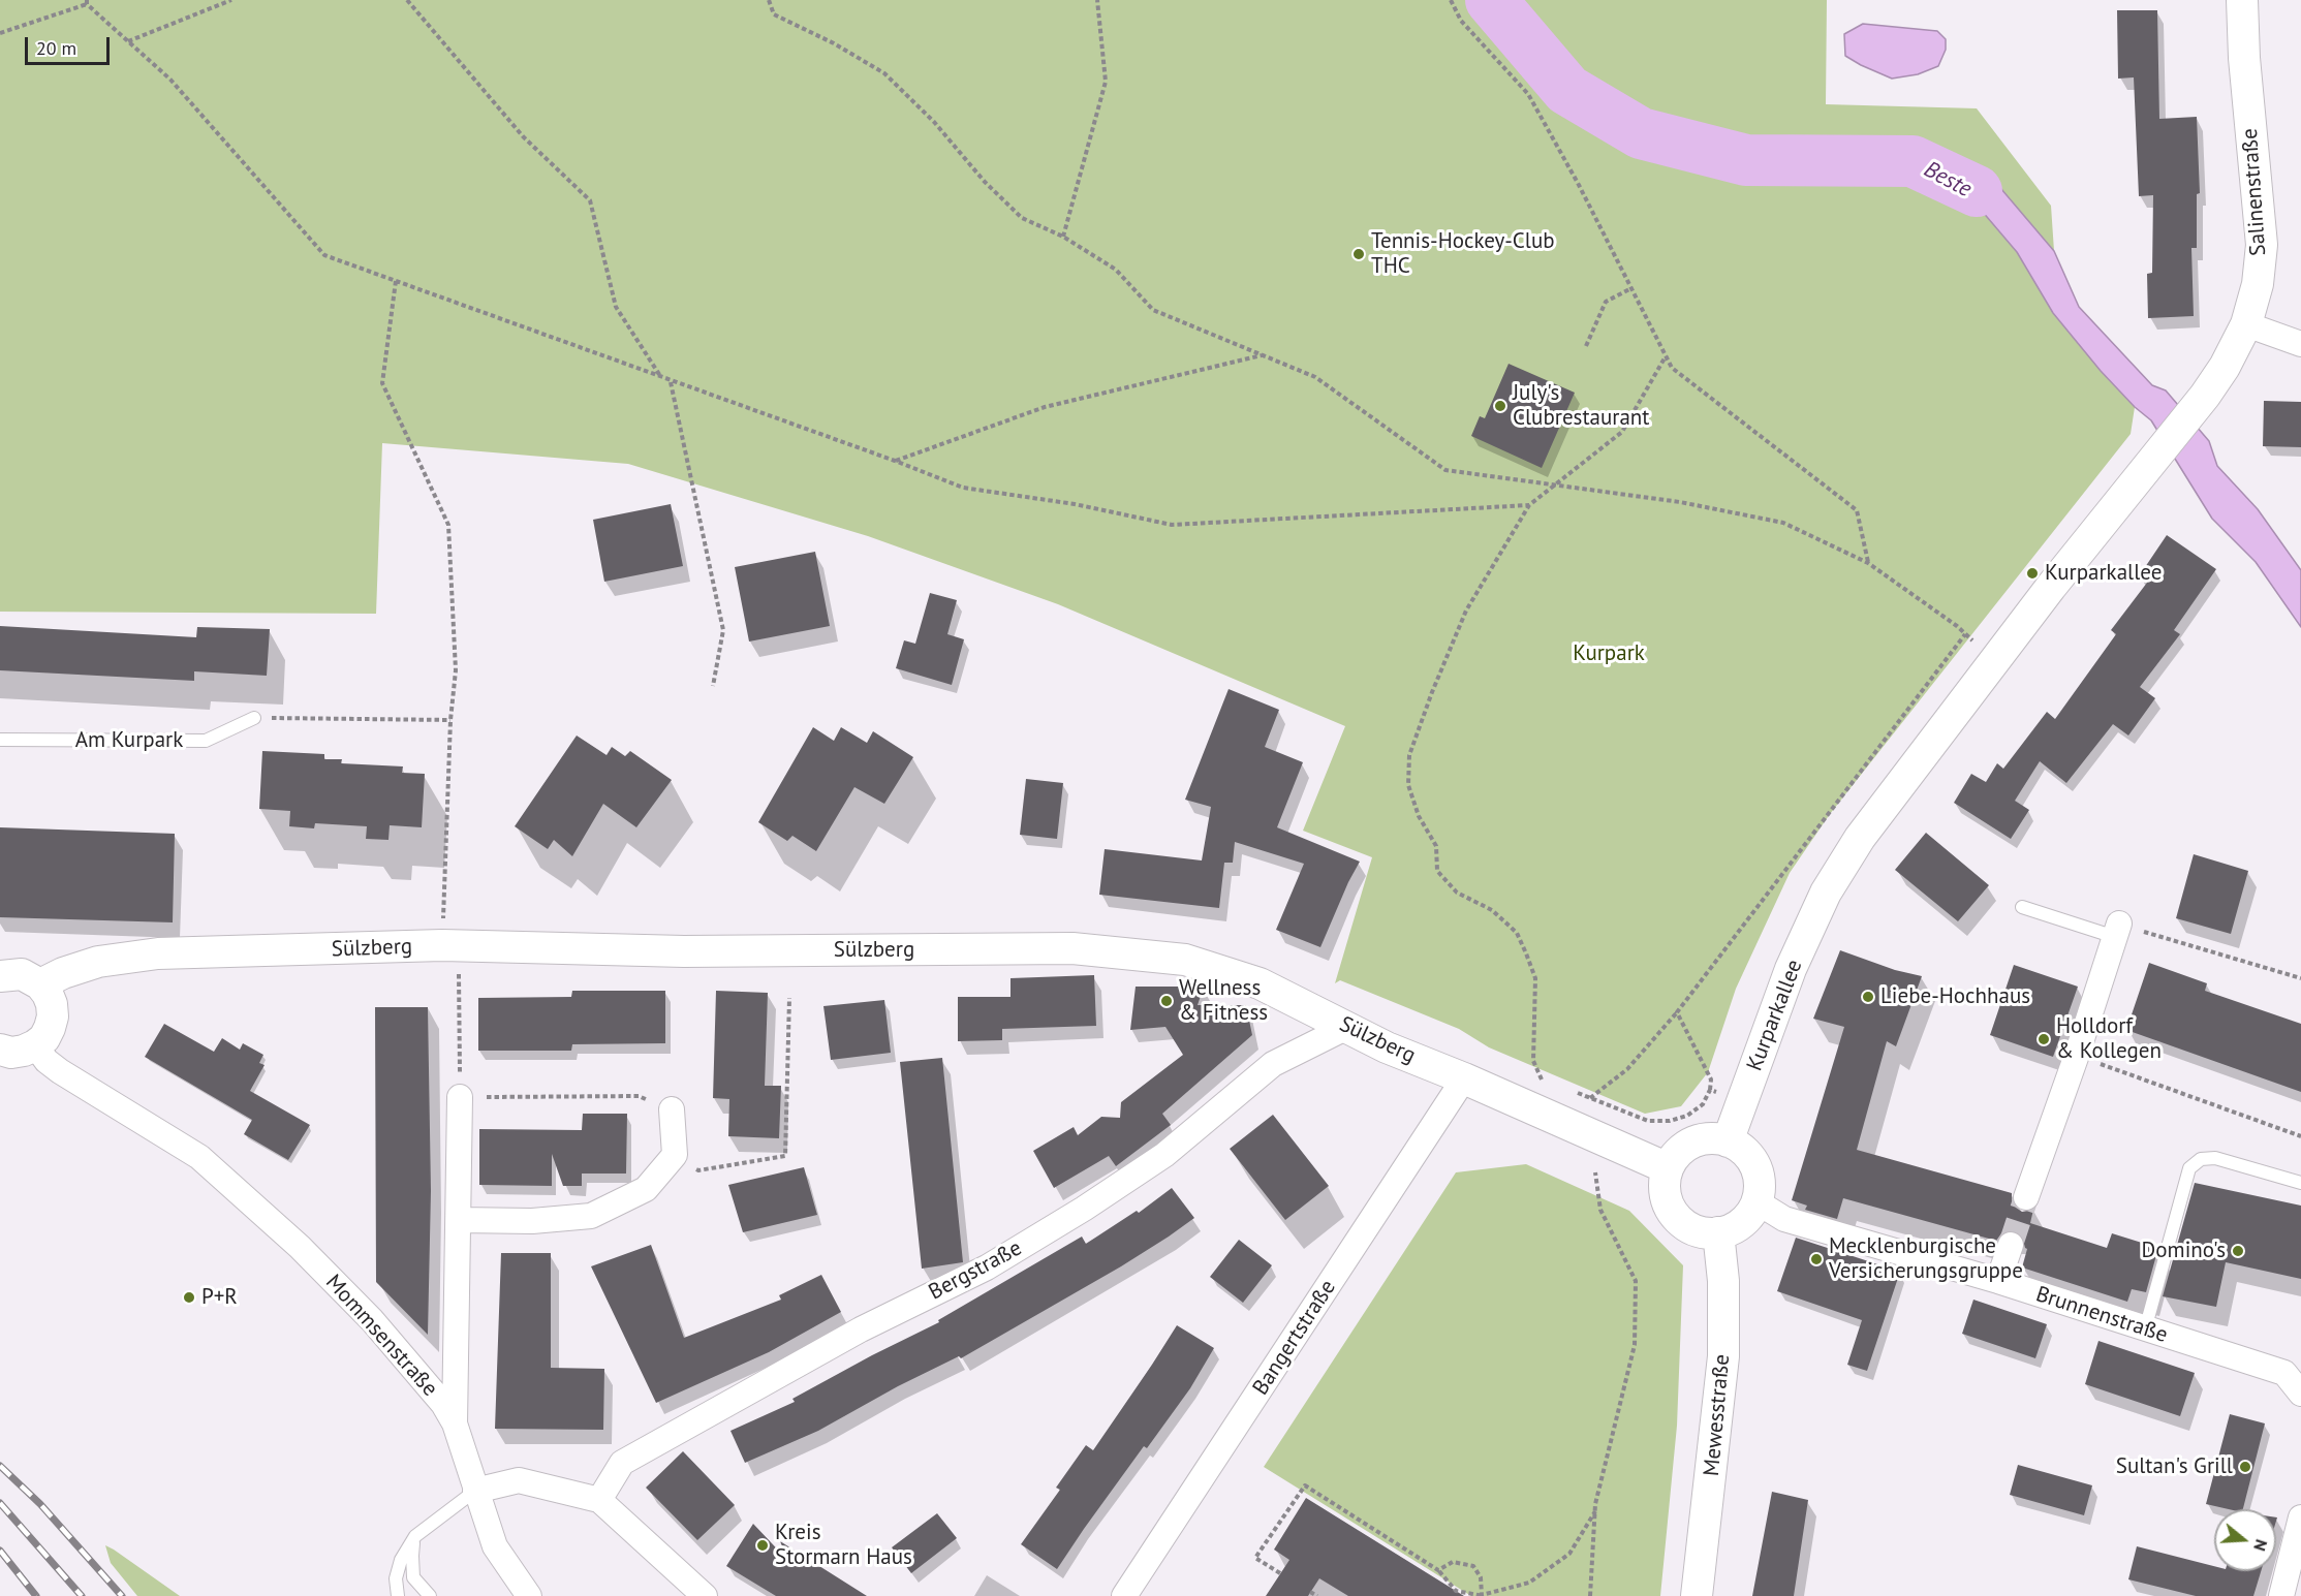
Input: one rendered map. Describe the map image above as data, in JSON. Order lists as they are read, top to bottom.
{
  "streets": {
    "street": [
      "Salinenstraße",
      "Sülzberg",
      "Kurparkallee",
      "Bergstraße",
      "Brunnenstraße",
      "Mommsenstraße",
      "Bangertstraße",
      "Mewesstraße"
    ],
    "lane": ["Am Kurpark"]
  },
  "crossings": [
    ["Salinenstraße", "Kurparkallee"],
    ["Sülzberg", "Kurparkallee"],
    ["Sülzberg", "Bergstraße"],
    ["Sülzberg", "Brunnenstraße"],
    ["Sülzberg", "Bangertstraße"],
    ["Sülzberg", "Mewesstraße"],
    ["Kurparkallee", "Brunnenstraße"],
    ["Kurparkallee", "Mewesstraße"],
    ["Brunnenstraße", "Mewesstraße"]
  ],
  "water": ["Beste"],
  "parks": ["Kurpark"],
  "places": [
    "Tennis-Hockey-Club THC",
    "July's Clubrestaurant",
    "Kurparkallee",
    "Liebe-Hochhaus",
    "Wellness & Fitness",
    "Holldorf & Kollegen",
    "Domino's",
    "Mecklenburgische Versicherungsgruppe",
    "P+R",
    "Sultan's Grill",
    "Kreis Stormarn Haus"
  ],
  "scale_bar": "20 m",
  "north": "right"
}
